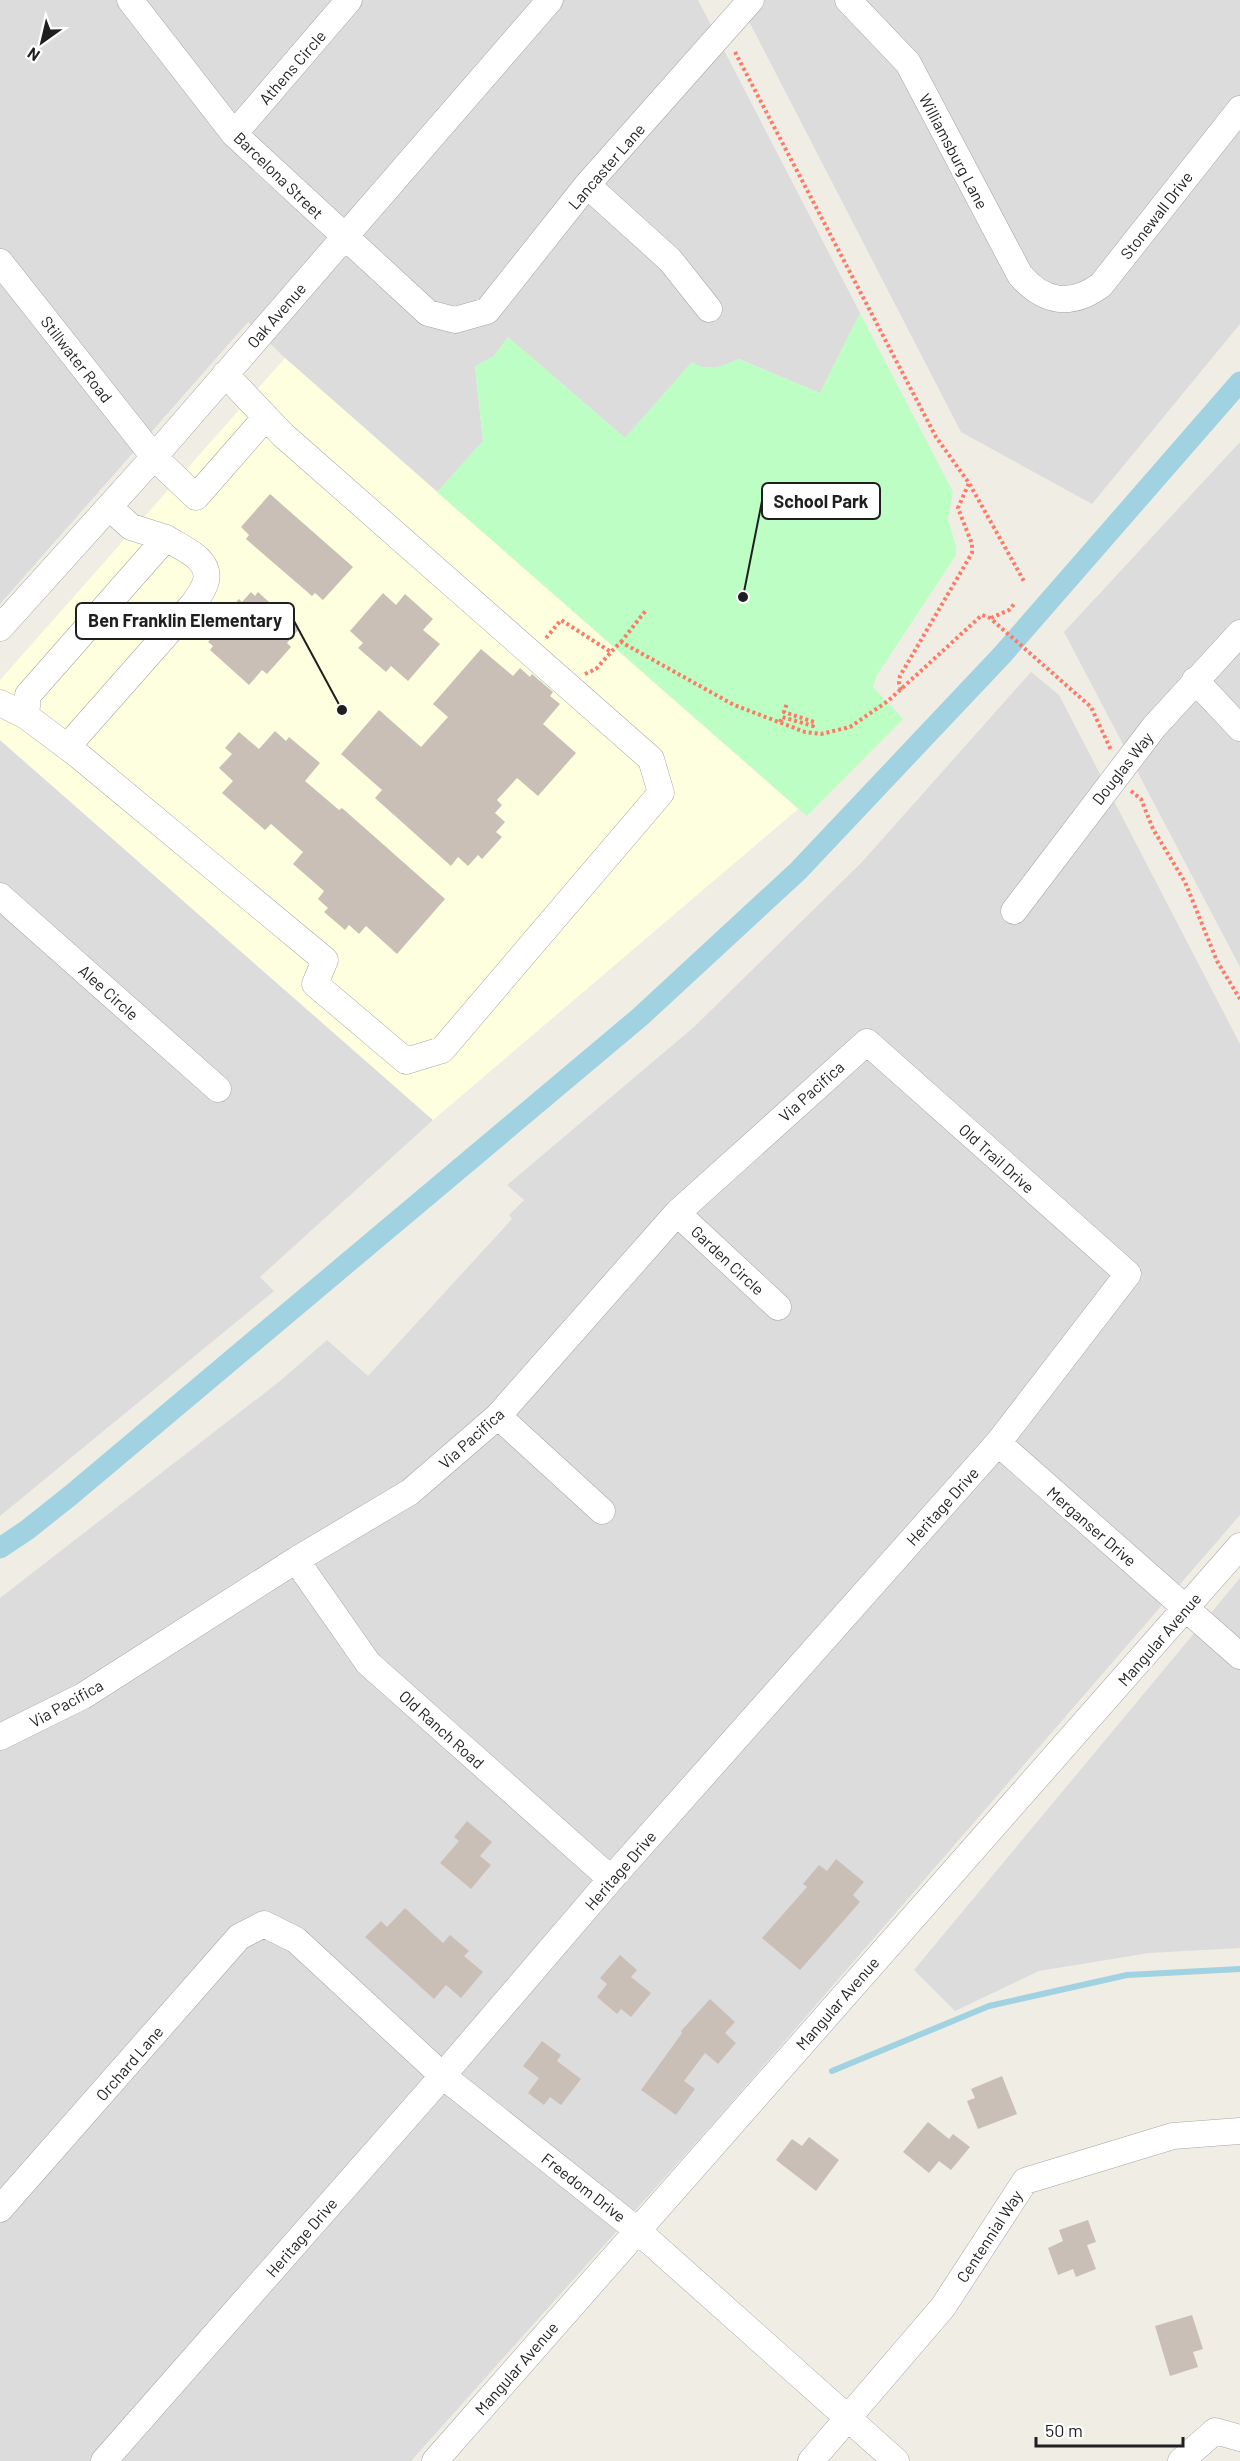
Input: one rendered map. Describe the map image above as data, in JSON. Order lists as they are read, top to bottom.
{
  "streets": {
    "street": [
      "Athens Circle",
      "Williamsburg Lane",
      "Lancaster Lane",
      "Barcelona Street",
      "Stonewall Drive",
      "Oak Avenue",
      "Stillwater Road",
      "Douglas Way",
      "Alee Circle",
      "Via Pacifica",
      "Old Trail Drive",
      "Garden Circle",
      "Heritage Drive",
      "Merganser Drive",
      "Mangular Avenue",
      "Old Ranch Road",
      "Orchard Lane",
      "Freedom Drive",
      "Centennial Way"
    ]
  },
  "crossings": [
    ["Athens Circle", "Barcelona Street"],
    ["Williamsburg Lane", "Stonewall Drive"],
    ["Lancaster Lane", "Barcelona Street"],
    ["Barcelona Street", "Oak Avenue"],
    ["Oak Avenue", "Stillwater Road"],
    ["Via Pacifica", "Old Trail Drive"],
    ["Via Pacifica", "Garden Circle"],
    ["Via Pacifica", "Old Ranch Road"],
    ["Old Trail Drive", "Heritage Drive"],
    ["Heritage Drive", "Merganser Drive"],
    ["Heritage Drive", "Old Ranch Road"],
    ["Heritage Drive", "Freedom Drive"],
    ["Merganser Drive", "Mangular Avenue"],
    ["Mangular Avenue", "Freedom Drive"],
    ["Orchard Lane", "Freedom Drive"],
    ["Freedom Drive", "Centennial Way"]
  ],
  "places": ["School Park", "Ben Franklin Elementary"],
  "scale_bar": "50 m",
  "north": "bottom left"
}
